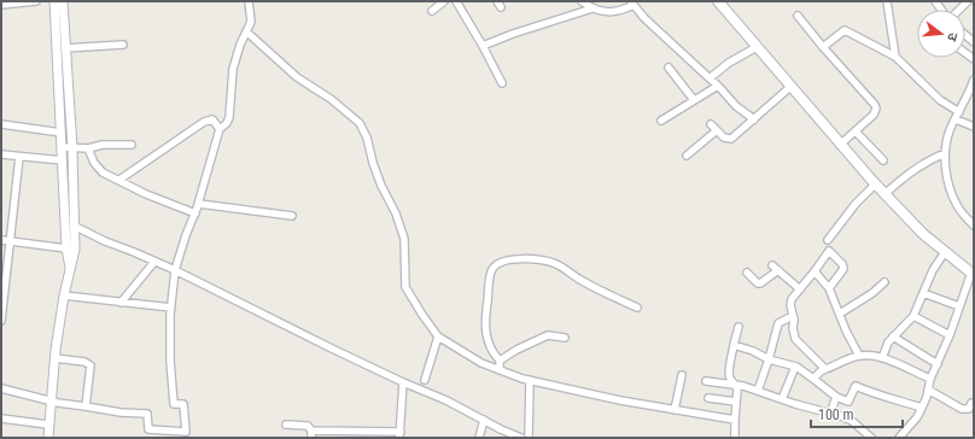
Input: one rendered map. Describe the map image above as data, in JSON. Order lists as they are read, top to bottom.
{
  "scale_bar": "100 m",
  "north": "right"
}
